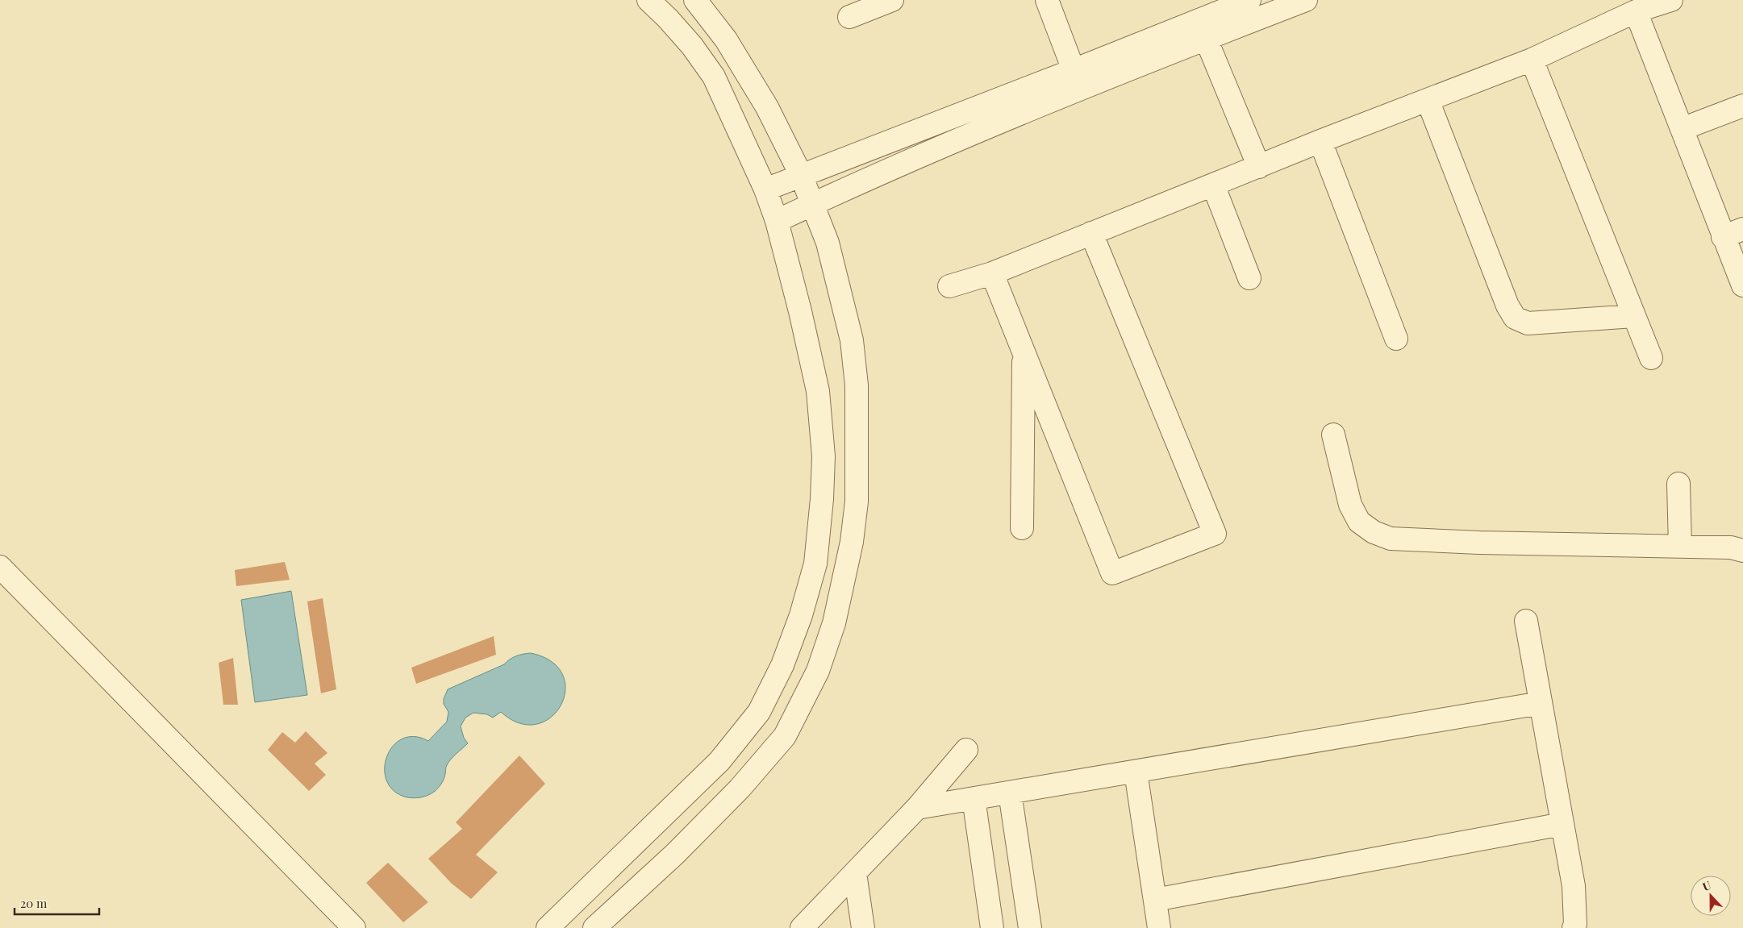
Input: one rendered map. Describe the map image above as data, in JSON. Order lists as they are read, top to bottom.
{
  "scale_bar": "20 m",
  "north": "top"
}
